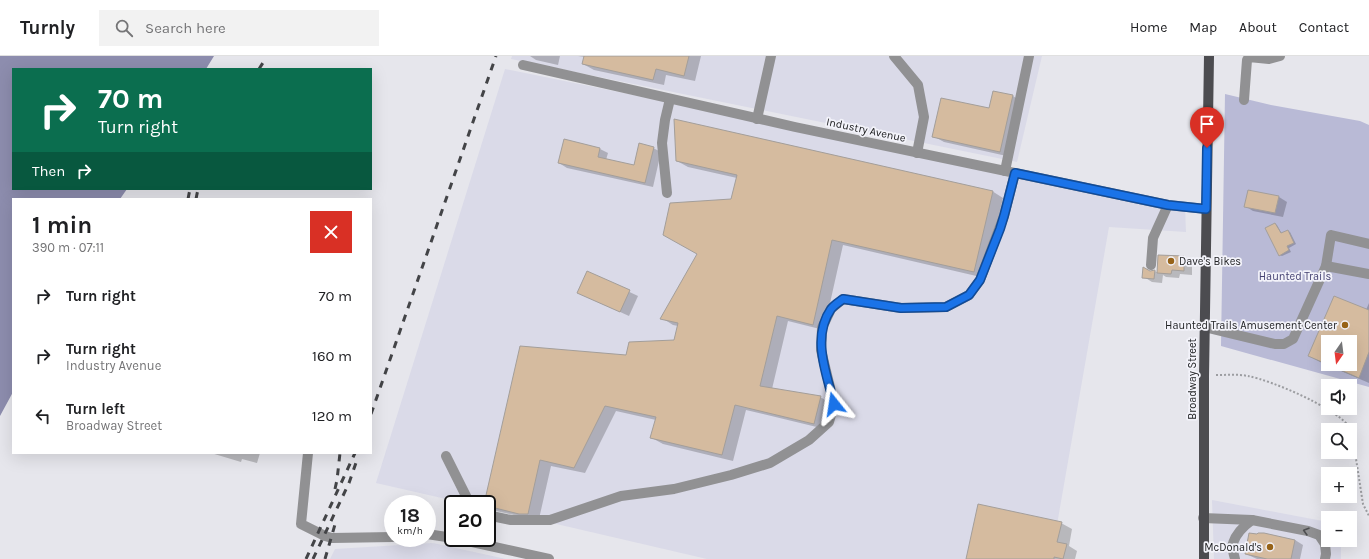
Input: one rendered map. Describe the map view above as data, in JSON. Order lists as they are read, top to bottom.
{
  "streets": {
    "main road": ["Broadway Street"],
    "street": ["Industry Avenue"]
  },
  "crossings": [
    ["Industry Avenue", "Broadway Street"]
  ],
  "parks": ["Haunted Trails"],
  "places": ["Dave's Bikes", "Haunted Trails Amusement Center", "McDonald's"],
  "north": "bottom",
  "page": {
    "header": "Turnly",
    "search": "Search here",
    "nav": [
      "Home",
      "Map",
      "About",
      "Contact"
    ],
    "turn": ["70 m", "Turn right"],
    "then": "Then",
    "heading": ["1 min", "390 m · 07:11"],
    "list": [
      {
        "name": "Turn right",
        "value": "70 m"
      },
      {
        "name": "Turn right",
        "note": "Industry Avenue",
        "value": "160 m"
      },
      {
        "name": "Turn left",
        "note": "Broadway Street",
        "value": "120 m"
      }
    ],
    "map_buttons": ["+", "−"],
    "speed": "18 km/h",
    "limit": "20"
  }
}
